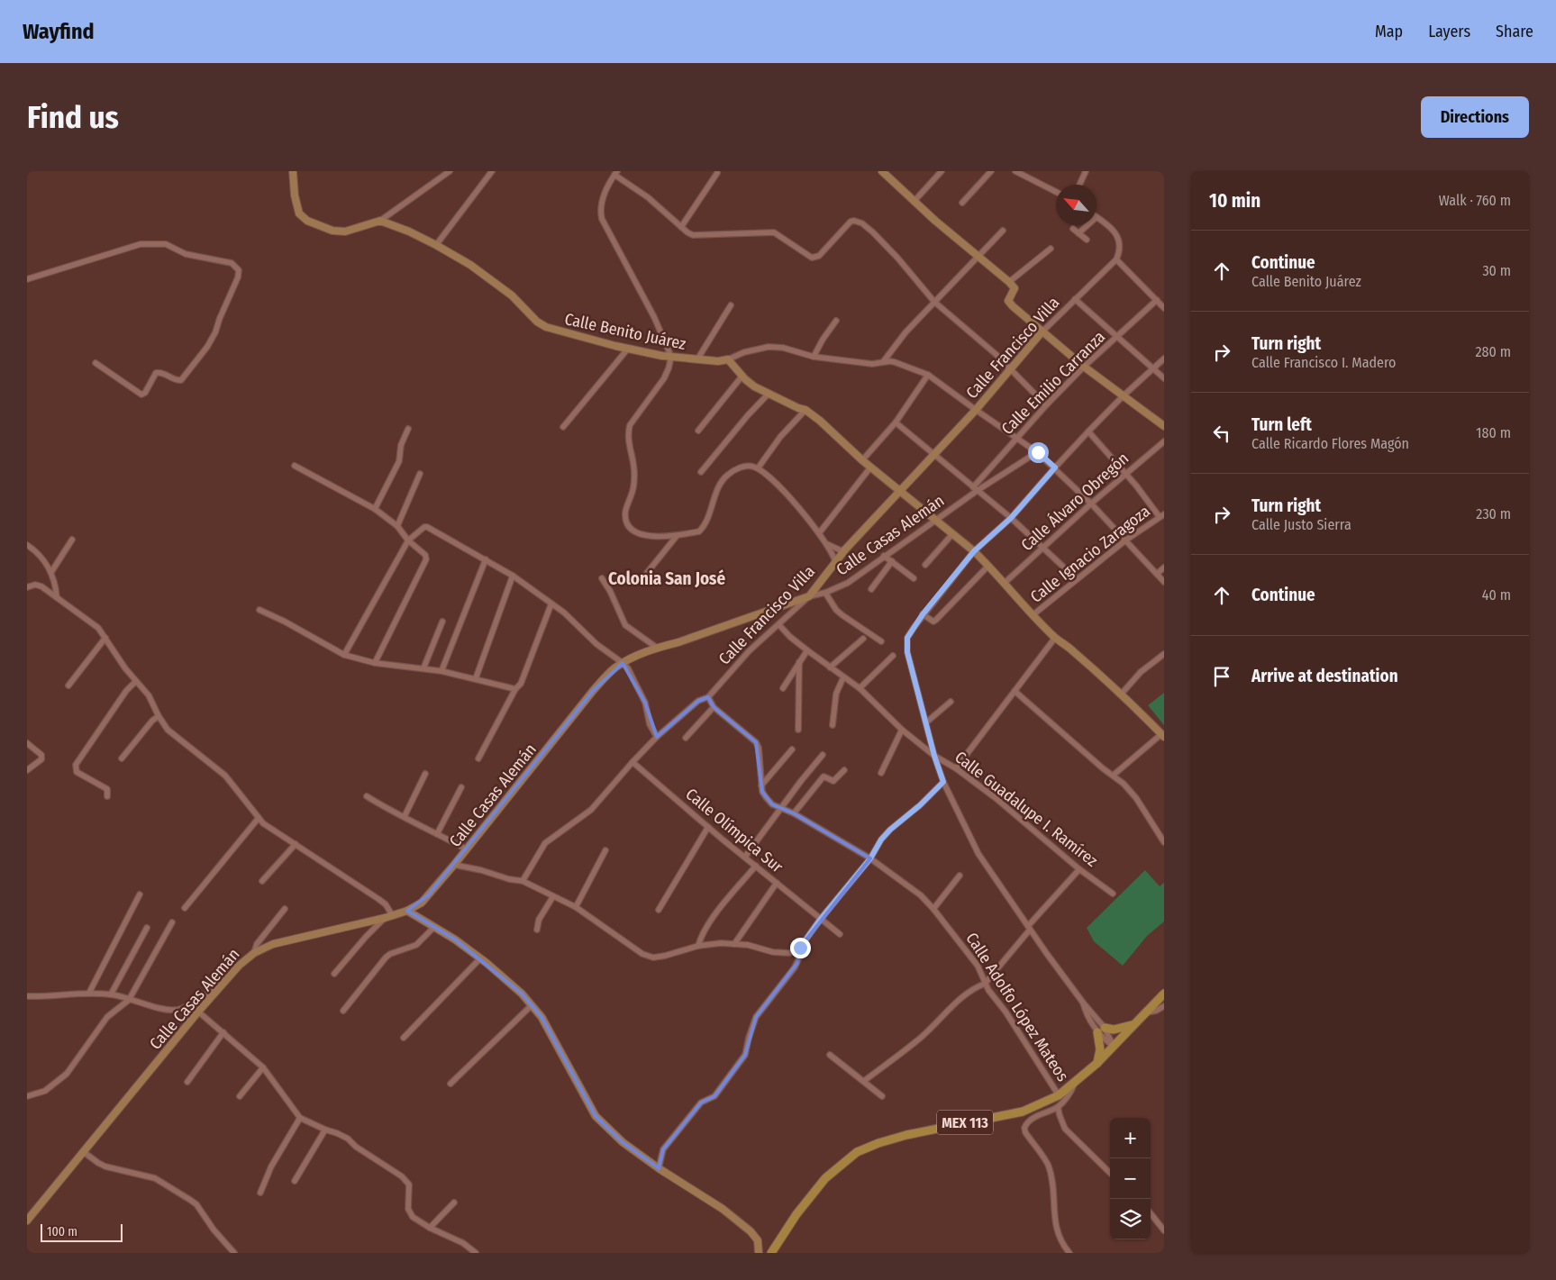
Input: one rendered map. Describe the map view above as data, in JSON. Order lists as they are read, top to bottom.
{
  "streets": {
    "main road": ["MEX 113"],
    "street": [
      "Calle Benito Juárez",
      "Calle Francisco Villa",
      "Calle Emilio Carranza",
      "Calle Álvaro Obregón",
      "Calle Casas Alemán",
      "Calle Ignacio Zaragoza",
      "Calle Guadalupe I. Ramírez",
      "Calle Olímpica Sur",
      "Calle Adolfo López Mateos"
    ]
  },
  "crossings": [
    ["Calle Benito Juárez", "Calle Francisco Villa"],
    ["Calle Benito Juárez", "Calle Emilio Carranza"],
    ["Calle Benito Juárez", "Calle Álvaro Obregón"],
    ["Calle Benito Juárez", "Calle Casas Alemán"],
    ["Calle Benito Juárez", "Calle Ignacio Zaragoza"],
    ["Calle Francisco Villa", "Calle Casas Alemán"],
    ["Calle Francisco Villa", "Calle Guadalupe I. Ramírez"],
    ["Calle Francisco Villa", "Calle Olímpica Sur"],
    ["Calle Francisco Villa", "Calle Adolfo López Mateos"],
    ["Calle Emilio Carranza", "Calle Casas Alemán"],
    ["Calle Adolfo López Mateos", "MEX 113"]
  ],
  "districts": ["Colonia San José"],
  "scale_bar": "100 m",
  "north": "top left",
  "page": {
    "header": "Wayfind",
    "nav": ["Map", "Layers", "Share"],
    "buttons": "Directions",
    "title": "Find us",
    "heading": ["10 min", "Walk · 760 m"],
    "list": [
      ["Continue", "Calle Benito Juárez", "30 m"],
      ["Turn right", "Calle Francisco I. Madero", "280 m"],
      ["Turn left", "Calle Ricardo Flores Magón", "180 m"],
      ["Turn right", "Calle Justo Sierra", "230 m"],
      ["Continue", "40 m"],
      "Arrive at destination"
    ],
    "map_buttons": ["+", "−"],
    "scale": "100 m"
  }
}
